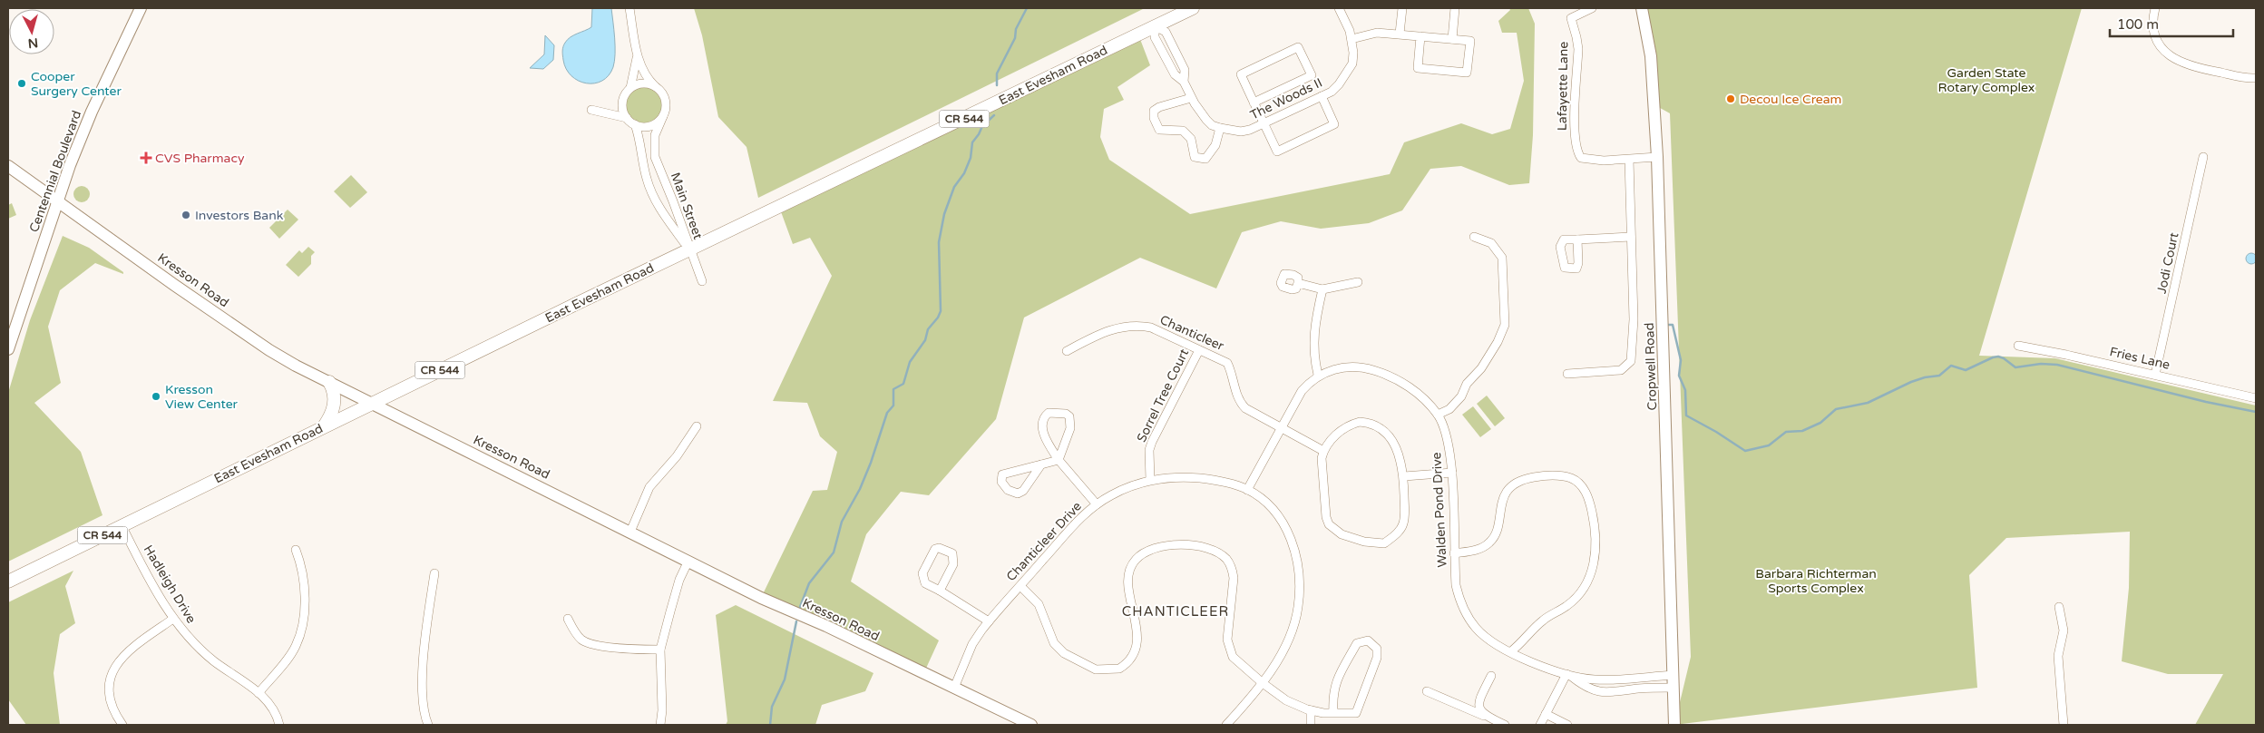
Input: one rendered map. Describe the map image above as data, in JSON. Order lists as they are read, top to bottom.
{
  "streets": {
    "main road": ["East Evesham Road", "CR 544"],
    "street": [
      "Lafayette Lane",
      "The Woods II",
      "Centennial Boulevard",
      "Main Street",
      "Jodi Court",
      "Kresson Road",
      "Chanticleer",
      "Fries Lane",
      "Cropwell Road",
      "Sorrel Tree Court",
      "Walden Pond Drive",
      "Chanticleer Drive",
      "Hadleigh Drive"
    ]
  },
  "crossings": [
    ["East Evesham Road", "Main Street"],
    ["East Evesham Road", "Kresson Road"],
    ["East Evesham Road", "Hadleigh Drive"],
    ["Lafayette Lane", "Cropwell Road"],
    ["Centennial Boulevard", "Kresson Road"],
    ["Jodi Court", "Fries Lane"],
    ["Kresson Road", "Chanticleer Drive"],
    ["Chanticleer", "Sorrel Tree Court"],
    ["Chanticleer", "Walden Pond Drive"],
    ["Cropwell Road", "Walden Pond Drive"],
    ["Sorrel Tree Court", "Chanticleer Drive"],
    ["Walden Pond Drive", "Chanticleer Drive"]
  ],
  "districts": ["CHANTICLEER"],
  "parks": ["Garden State Rotary Complex", "Barbara Richterman Sports Complex"],
  "places": {
    "other": [
      "Cooper Surgery Center",
      "Decou Ice Cream",
      "Investors Bank",
      "Kresson View Center"
    ],
    "health": ["CVS Pharmacy"]
  },
  "scale_bar": "100 m",
  "north": "bottom"
}
